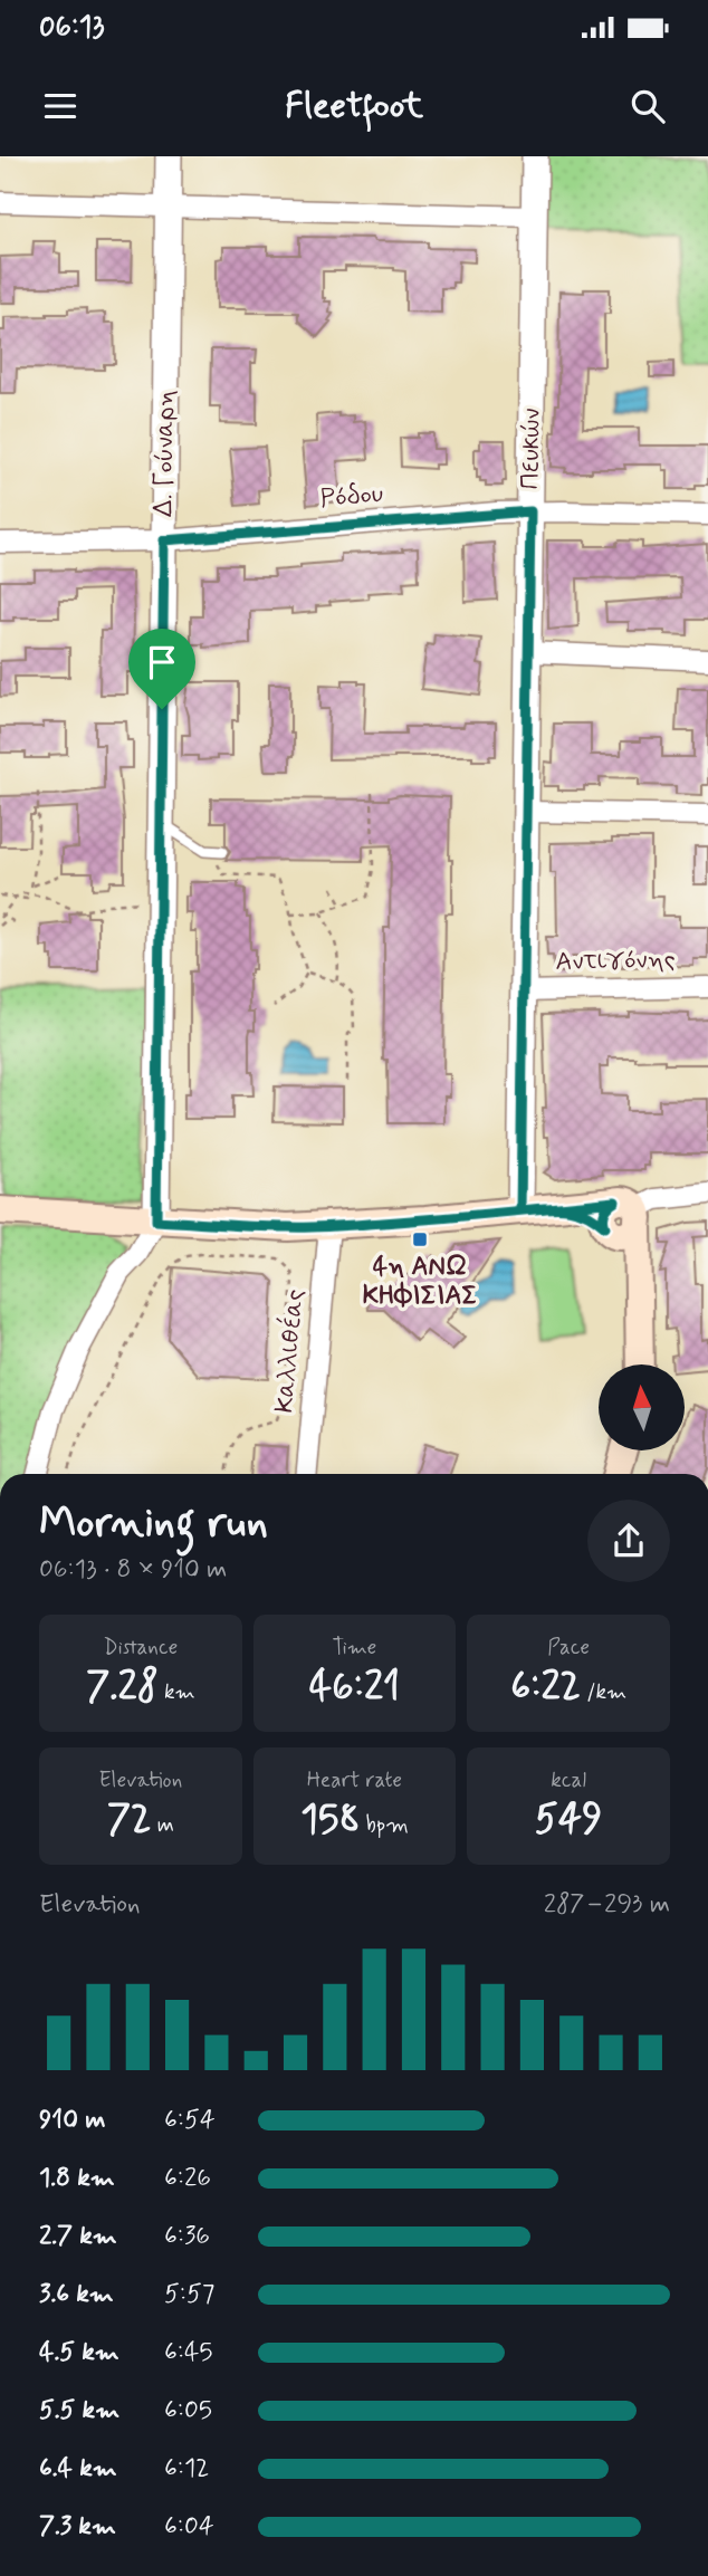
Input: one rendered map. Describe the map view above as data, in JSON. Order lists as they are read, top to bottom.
{
  "streets": {
    "street": [
      "Πευκών",
      "Δ. Γούναρη",
      "Ρόδου",
      "Αντιγόνης",
      "Καλλιθέας"
    ]
  },
  "crossings": [
    ["Πευκών", "Ρόδου"],
    ["Πευκών", "Αντιγόνης"],
    ["Δ. Γούναρη", "Ρόδου"]
  ],
  "places": {
    "transit": ["4η ΑΝΩ ΚΗΦΙΣΙΑΣ"]
  },
  "north": "top",
  "page": {
    "status": "06:13",
    "header": "Fleetfoot",
    "heading": ["Morning run", "06:13 · 8 × 910 m"],
    "stats": [
      ["Distance", "7.28 km"],
      ["Time", "46:21"],
      ["Pace", "6:22 /km"],
      ["Elevation", "72 m"],
      ["Heart rate", "158 bpm"],
      ["kcal", "549"]
    ],
    "chart": ["Elevation", "287–293 m"],
    "list": [
      {
        "name": "910 m",
        "note": "6:54"
      },
      {
        "name": "1.8 km",
        "note": "6:26"
      },
      {
        "name": "2.7 km",
        "note": "6:36"
      },
      {
        "name": "3.6 km",
        "note": "5:57"
      },
      {
        "name": "4.5 km",
        "note": "6:45"
      },
      {
        "name": "5.5 km",
        "note": "6:05"
      },
      {
        "name": "6.4 km",
        "note": "6:12"
      },
      {
        "name": "7.3 km",
        "note": "6:04"
      }
    ]
  }
}
